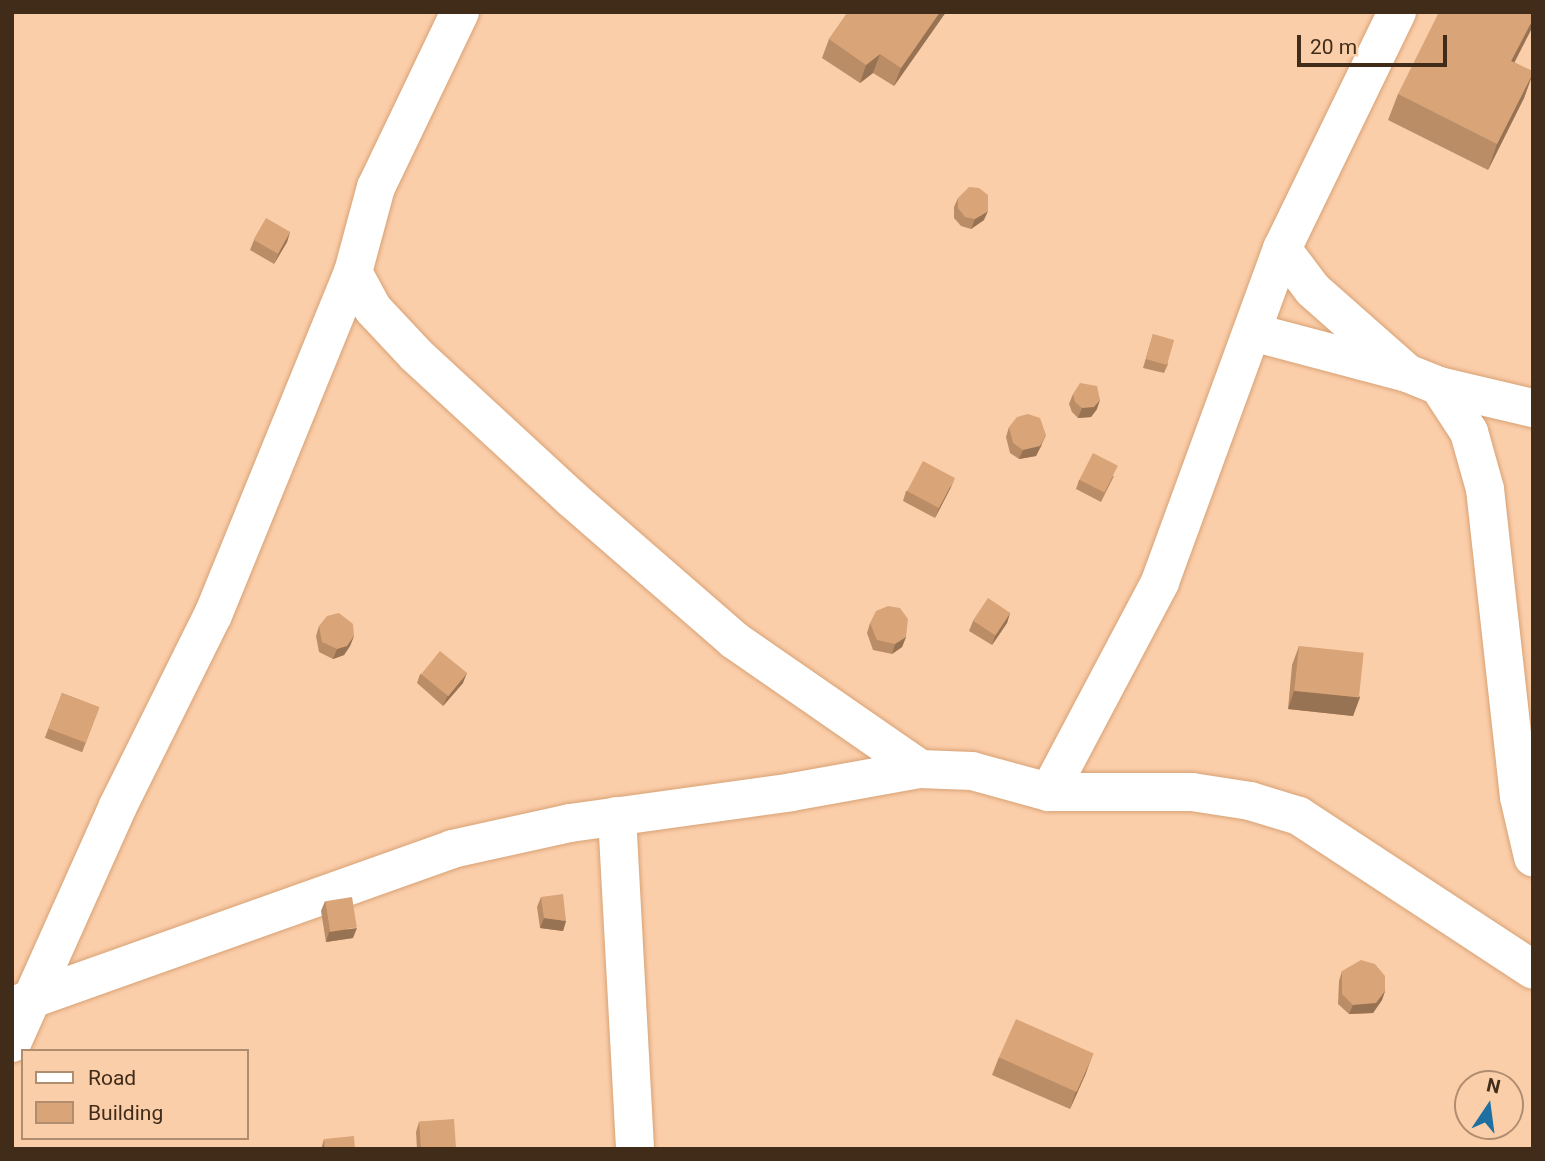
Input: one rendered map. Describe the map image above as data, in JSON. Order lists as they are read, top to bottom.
{
  "legend": ["Road", "Building"],
  "scale_bar": "20 m",
  "north": "top"
}
